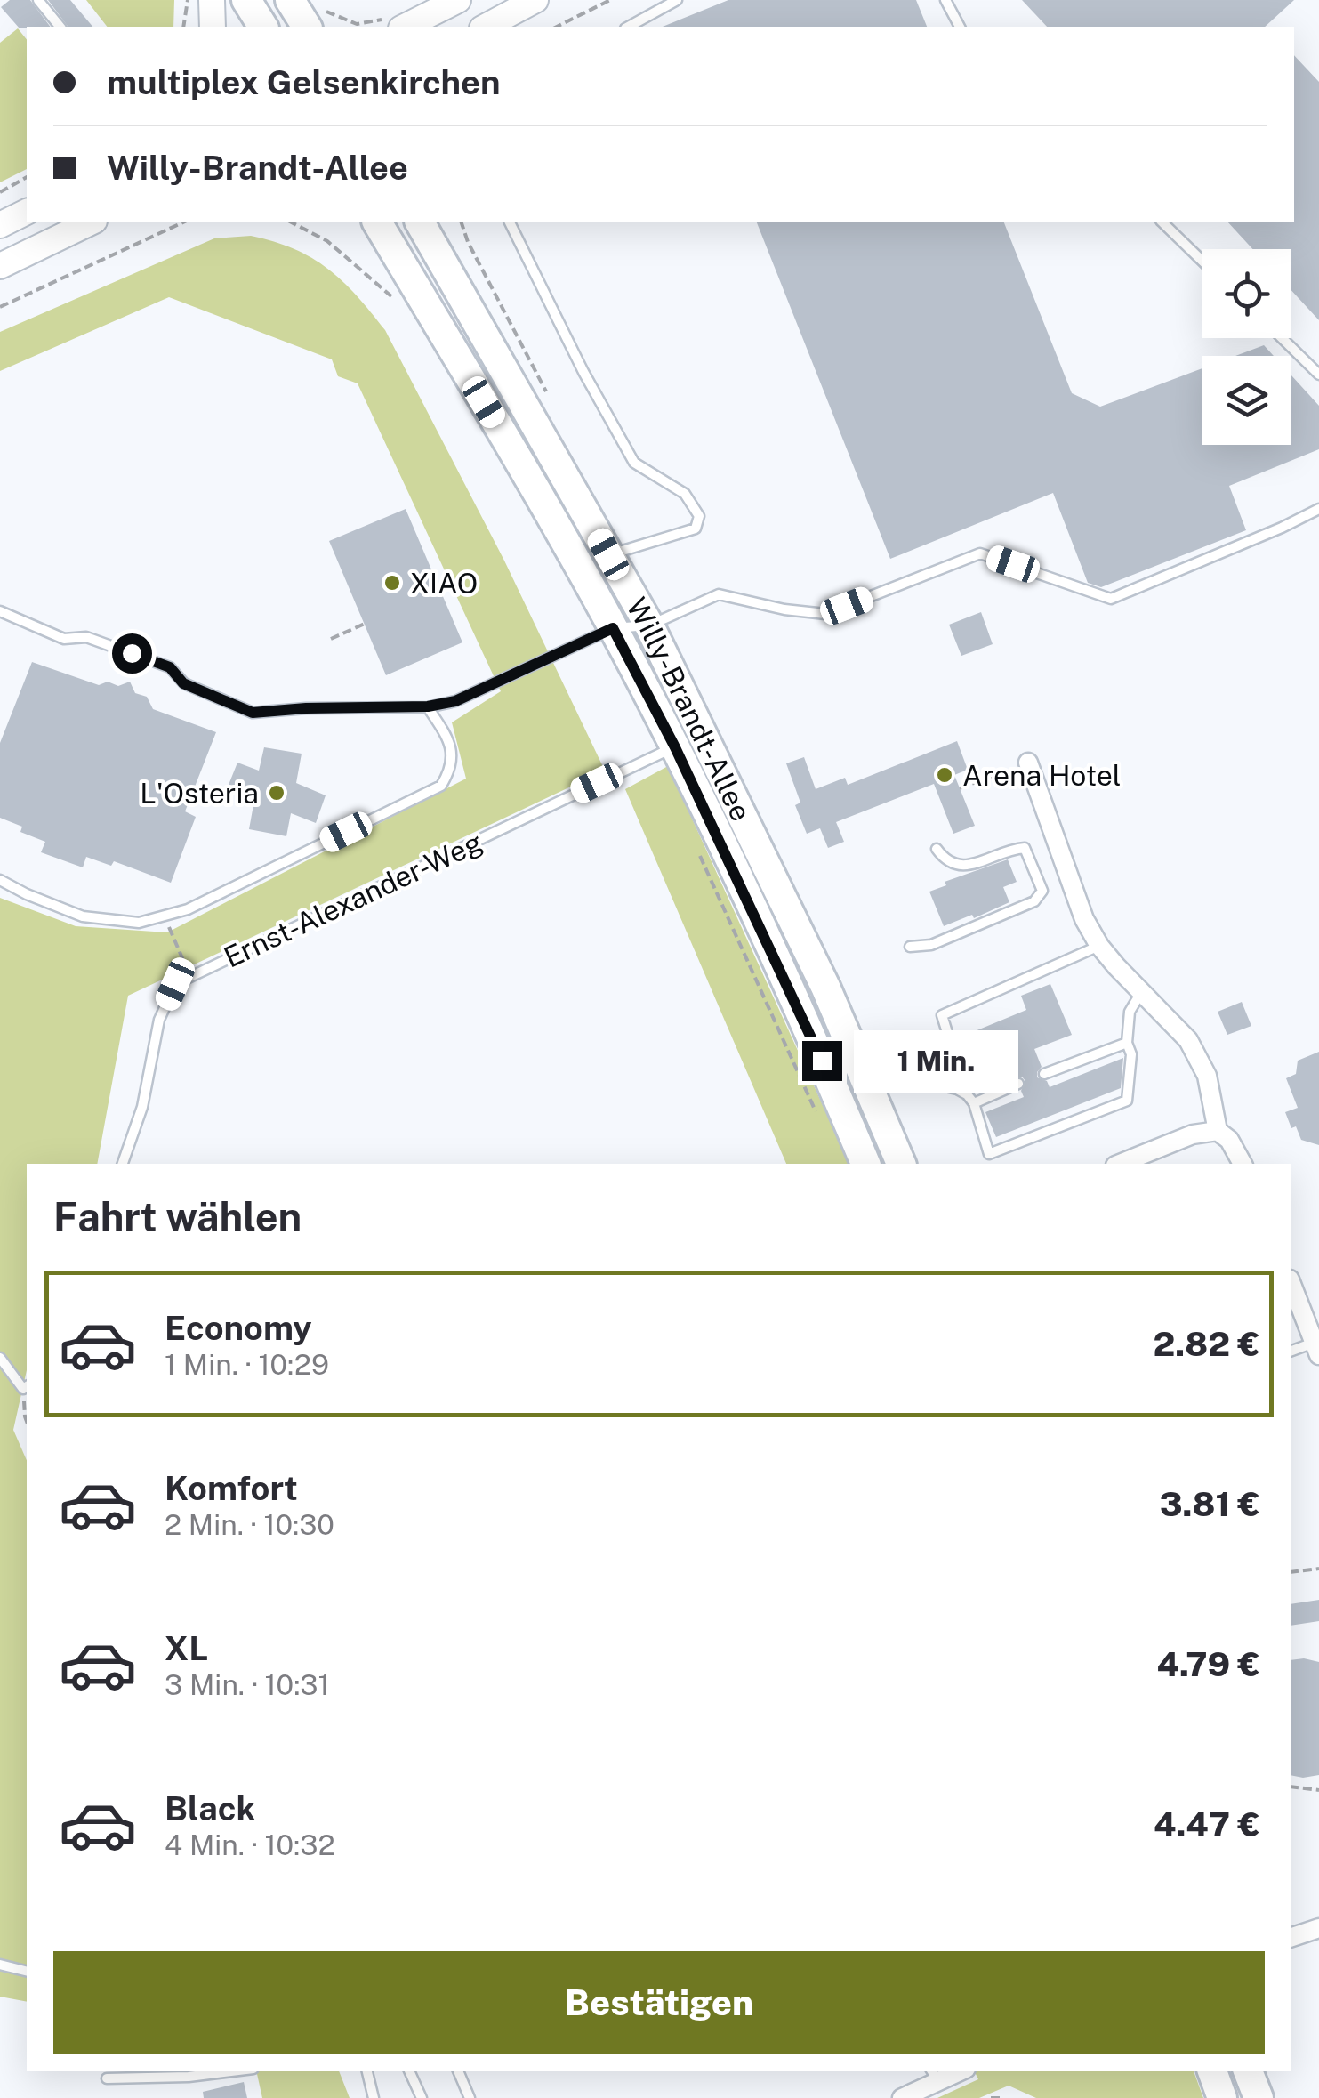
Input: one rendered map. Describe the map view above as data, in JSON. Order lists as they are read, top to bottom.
{
  "streets": {
    "main road": ["Willy-Brandt-Allee"],
    "lane": ["Ernst-Alexander-Weg"]
  },
  "crossings": [
    ["Willy-Brandt-Allee", "Ernst-Alexander-Weg"]
  ],
  "places": ["XIAO", "Arena Hotel", "L'Osteria"],
  "page": {
    "banner": ["multiplex Gelsenkirchen", "Willy-Brandt-Allee"],
    "bubble": "1 Min.",
    "heading": "Fahrt wählen",
    "list": [
      {
        "name": "Economy",
        "note": "1 Min. · 10:29",
        "value": "2.82 €"
      },
      {
        "name": "Komfort",
        "note": "2 Min. · 10:30",
        "value": "3.81 €"
      },
      {
        "name": "XL",
        "note": "3 Min. · 10:31",
        "value": "4.79 €"
      },
      {
        "name": "Black",
        "note": "4 Min. · 10:32",
        "value": "4.47 €"
      }
    ],
    "buttons": "Bestätigen"
  }
}
